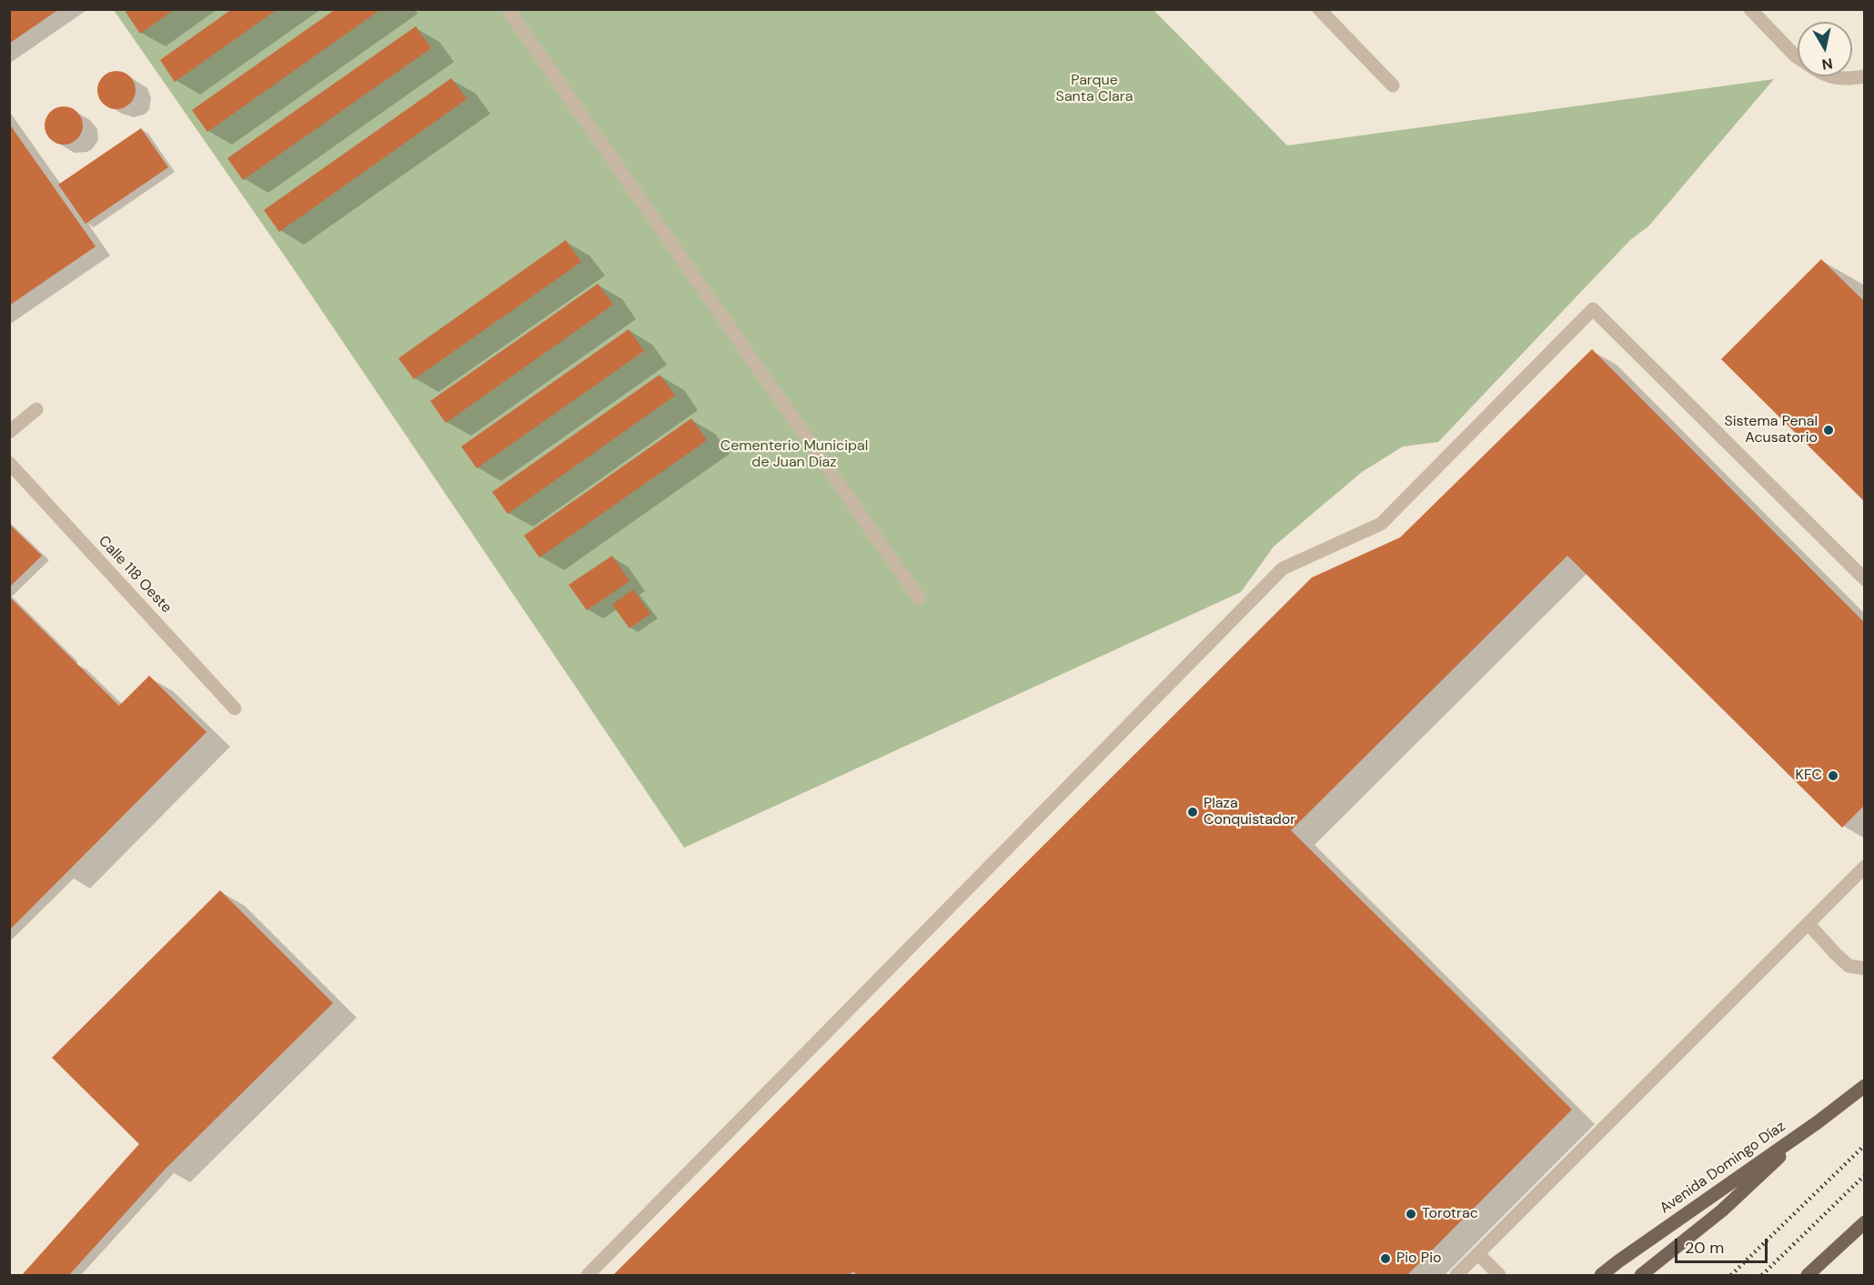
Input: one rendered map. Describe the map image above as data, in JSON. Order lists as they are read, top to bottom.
{
  "streets": {
    "main road": ["Avenida Domingo Díaz"],
    "street": ["Calle 118 Oeste"]
  },
  "parks": ["Parque Santa Clara", "Cementerio Municipal de Juan Díaz"],
  "places": [
    "Sistema Penal Acusatorio",
    "KFC",
    "Plaza Conquistador",
    "Torotrac",
    "Pio Pio"
  ],
  "scale_bar": "20 m",
  "north": "bottom"
}
